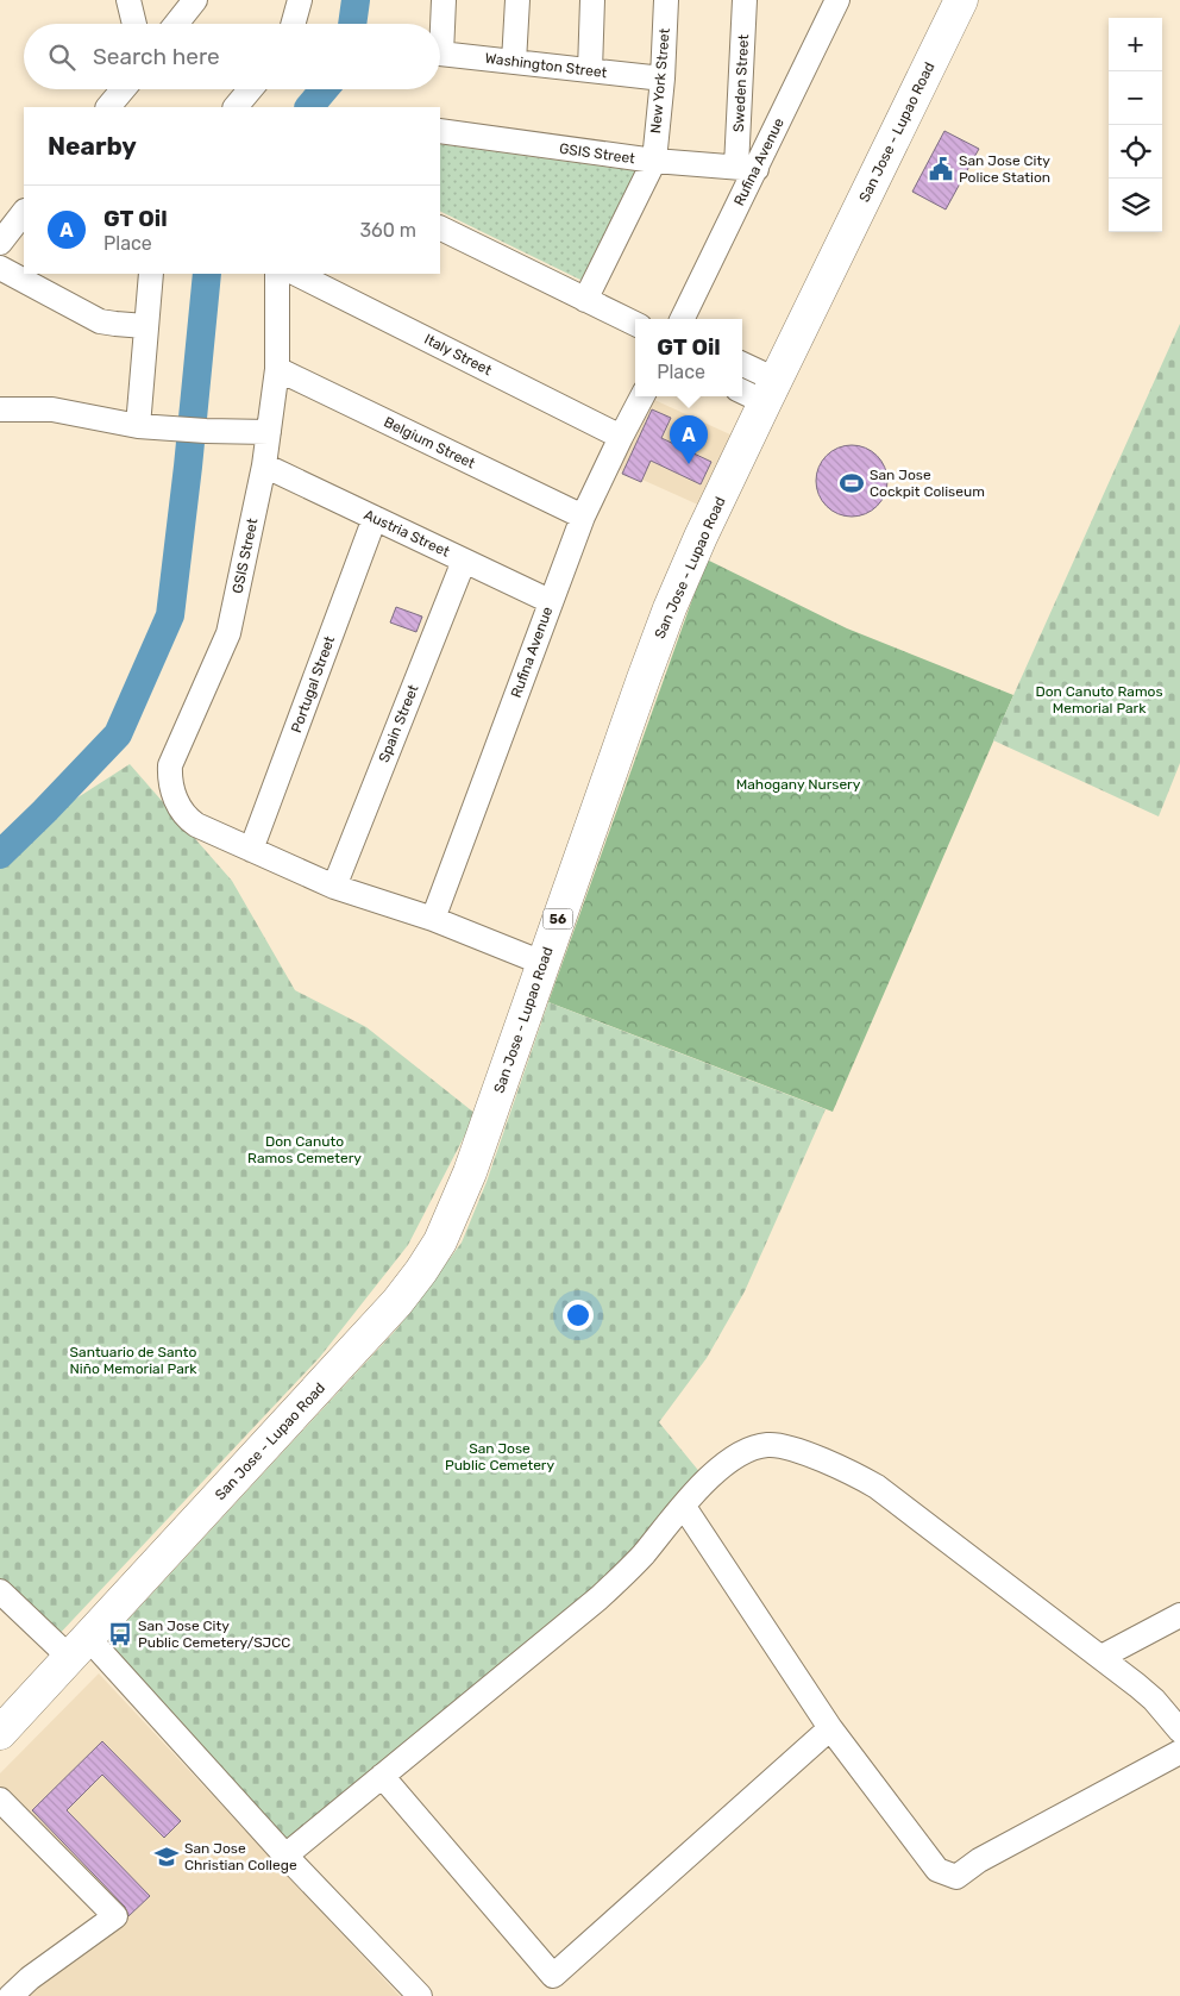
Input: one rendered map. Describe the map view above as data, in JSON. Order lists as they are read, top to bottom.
{
  "streets": {
    "highway": ["San Jose - Lupao Road", "56"],
    "street": [
      "Washington Street",
      "New York Street",
      "Sweden Street",
      "GSIS Street",
      "Rufina Avenue",
      "Italy Street",
      "Belgium Street",
      "Austria Street",
      "Portugal Street",
      "Spain Street"
    ]
  },
  "crossings": [
    ["Washington Street", "New York Street"],
    ["New York Street", "GSIS Street"],
    ["Sweden Street", "GSIS Street"],
    ["Sweden Street", "Rufina Avenue"],
    ["GSIS Street", "Rufina Avenue"],
    ["GSIS Street", "Belgium Street"],
    ["GSIS Street", "Austria Street"],
    ["GSIS Street", "Portugal Street"],
    ["Rufina Avenue", "Italy Street"],
    ["Rufina Avenue", "Belgium Street"],
    ["Rufina Avenue", "Austria Street"],
    ["Austria Street", "Portugal Street"],
    ["Austria Street", "Spain Street"]
  ],
  "parks": [
    "Don Canuto Ramos Memorial Park",
    "Mahogany Nursery",
    "Don Canuto Ramos Cemetery",
    "Santuario de Santo Niño Memorial Park",
    "San Jose Public Cemetery"
  ],
  "places": {
    "public building": ["San Jose City Police Station"],
    "sports": ["San Jose Cockpit Coliseum"],
    "bus stop": ["San Jose City Public Cemetery/SJCC"],
    "school or university": ["San Jose Christian College"]
  },
  "page": {
    "map_buttons": ["+", "−"],
    "search": "Search here",
    "heading": "Nearby",
    "list": [
      {
        "mark": "A",
        "name": "GT Oil",
        "note": "Place",
        "value": "360 m"
      }
    ],
    "popup": ["GT Oil", "Place"],
    "pins": "A"
  }
}
